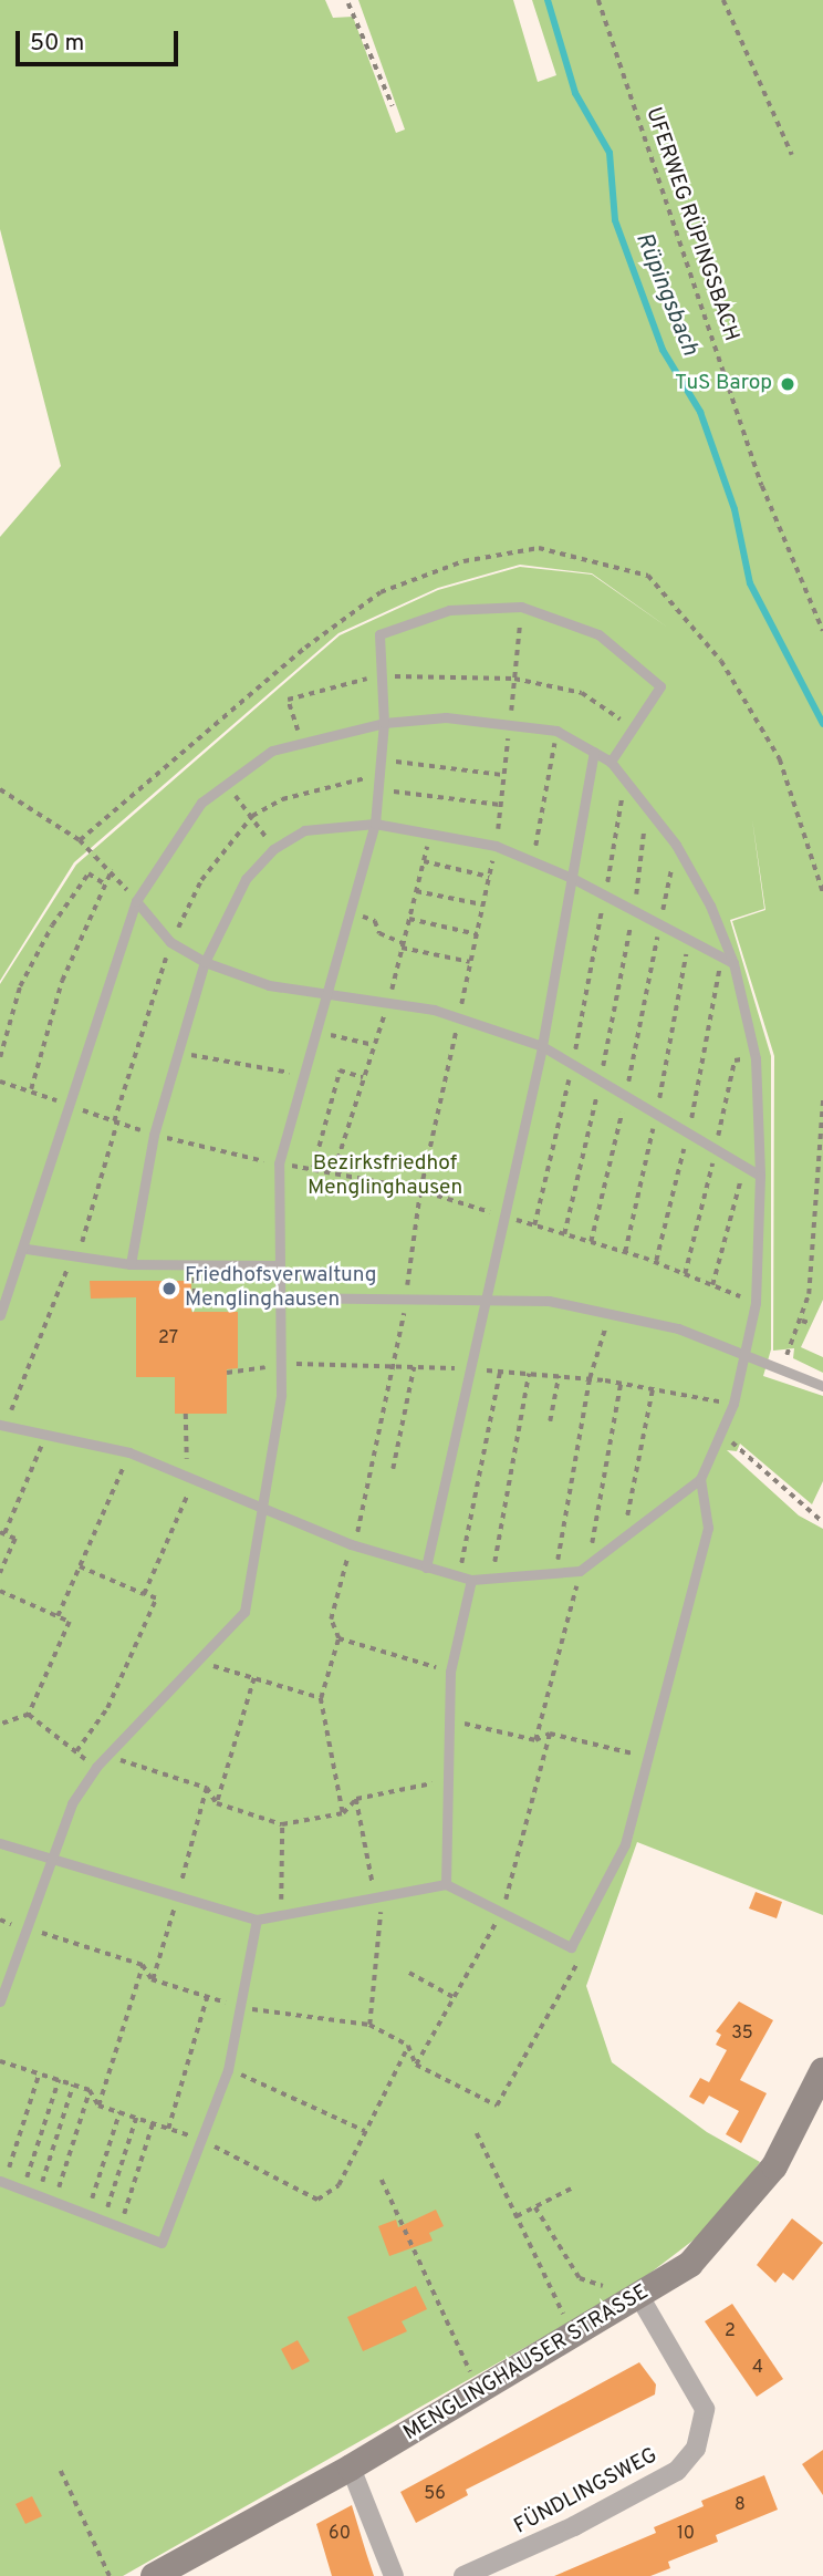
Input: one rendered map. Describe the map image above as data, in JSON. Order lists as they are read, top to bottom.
{
  "streets": {
    "street": ["MENGLINGHAUSER STRASSE", "FÜNDLINGSWEG"],
    "path": ["UFERWEG RÜPINGSBACH"]
  },
  "crossings": [
    ["MENGLINGHAUSER STRASSE", "FÜNDLINGSWEG"]
  ],
  "water": ["Rüpingsbach"],
  "parks": ["Bezirksfriedhof Menglinghausen"],
  "places": ["TuS Barop", "Friedhofsverwaltung Menglinghausen"],
  "house_numbers": [
    "27",
    "35",
    "2",
    "4",
    "56",
    "8",
    "60",
    "10"
  ],
  "scale_bar": "50 m"
}
